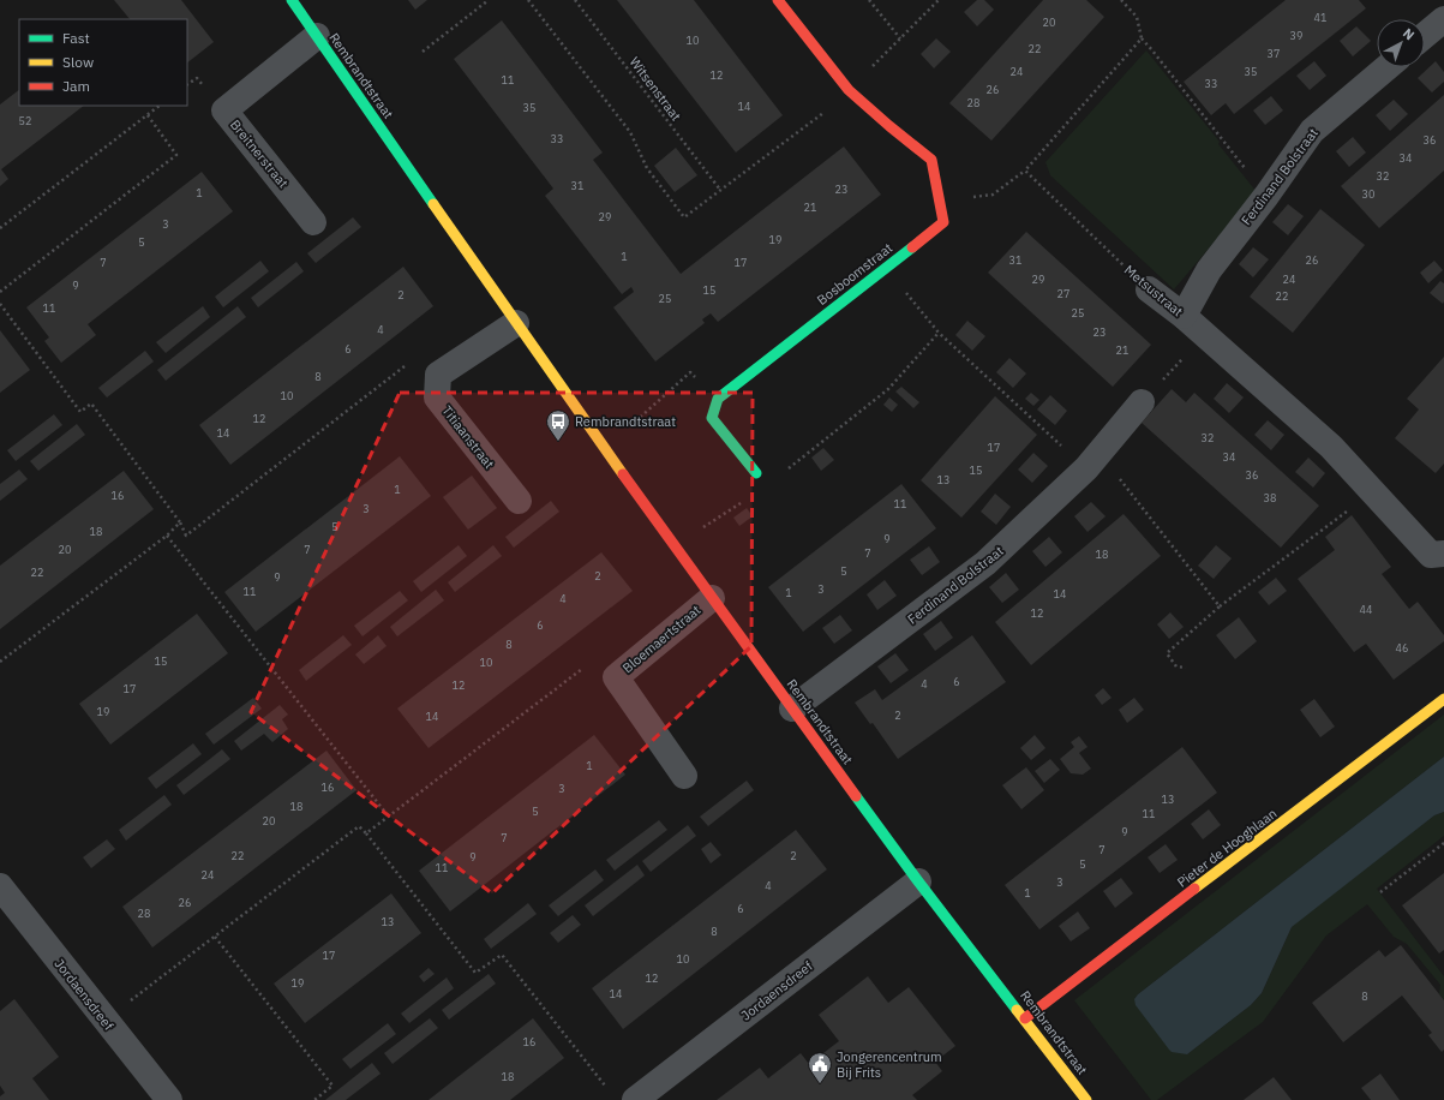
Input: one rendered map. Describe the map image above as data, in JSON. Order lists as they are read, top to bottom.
{
  "streets": {
    "street": [
      "Rembrandtstraat",
      "Breitnerstraat",
      "Ferdinand Bolstraat",
      "Bosboomstraat",
      "Metsustraat",
      "Titiaanstraat",
      "Bloemaertstraat",
      "Pieter de Hooghlaan",
      "Jordaensdreef"
    ],
    "path": ["Witsenstraat"]
  },
  "crossings": [
    ["Rembrandtstraat", "Breitnerstraat"],
    ["Rembrandtstraat", "Ferdinand Bolstraat"],
    ["Rembrandtstraat", "Bloemaertstraat"],
    ["Rembrandtstraat", "Pieter de Hooghlaan"],
    ["Rembrandtstraat", "Jordaensdreef"],
    ["Ferdinand Bolstraat", "Metsustraat"]
  ],
  "places": {
    "bus stop": ["Rembrandtstraat"],
    "public building": ["Jongerencentrum Bij Frits"]
  },
  "house_numbers": [
    "41",
    "20",
    "39",
    "10",
    "22",
    "37",
    "24",
    "35",
    "12",
    "11",
    "33",
    "26",
    "28",
    "14",
    "35",
    "52",
    "33",
    "36",
    "34",
    "32",
    "31",
    "23",
    "1",
    "30",
    "21",
    "29",
    "3",
    "19",
    "5",
    "1",
    "31",
    "26",
    "7",
    "17",
    "29",
    "24",
    "9",
    "15",
    "27",
    "2",
    "22",
    "25",
    "11",
    "25",
    "4",
    "23",
    "6",
    "21",
    "8",
    "10",
    "12",
    "14",
    "32",
    "17",
    "34",
    "15",
    "36",
    "13",
    "1",
    "16",
    "38",
    "11",
    "3",
    "5",
    "18",
    "9",
    "20",
    "7",
    "7",
    "18",
    "5",
    "22",
    "2",
    "9",
    "3",
    "11",
    "1",
    "14",
    "4",
    "44",
    "12",
    "6",
    "8",
    "46",
    "15",
    "10",
    "6",
    "4",
    "12",
    "17",
    "19",
    "2",
    "14",
    "1",
    "16",
    "3",
    "13",
    "18",
    "5",
    "11",
    "20",
    "9",
    "7",
    "7",
    "22",
    "2",
    "9",
    "5",
    "11",
    "24",
    "3",
    "4",
    "1",
    "26",
    "6",
    "28",
    "13",
    "8",
    "17",
    "10",
    "12",
    "19",
    "14",
    "8",
    "16",
    "18"
  ],
  "legend": ["Fast", "Slow", "Jam"],
  "north": "top right"
}
